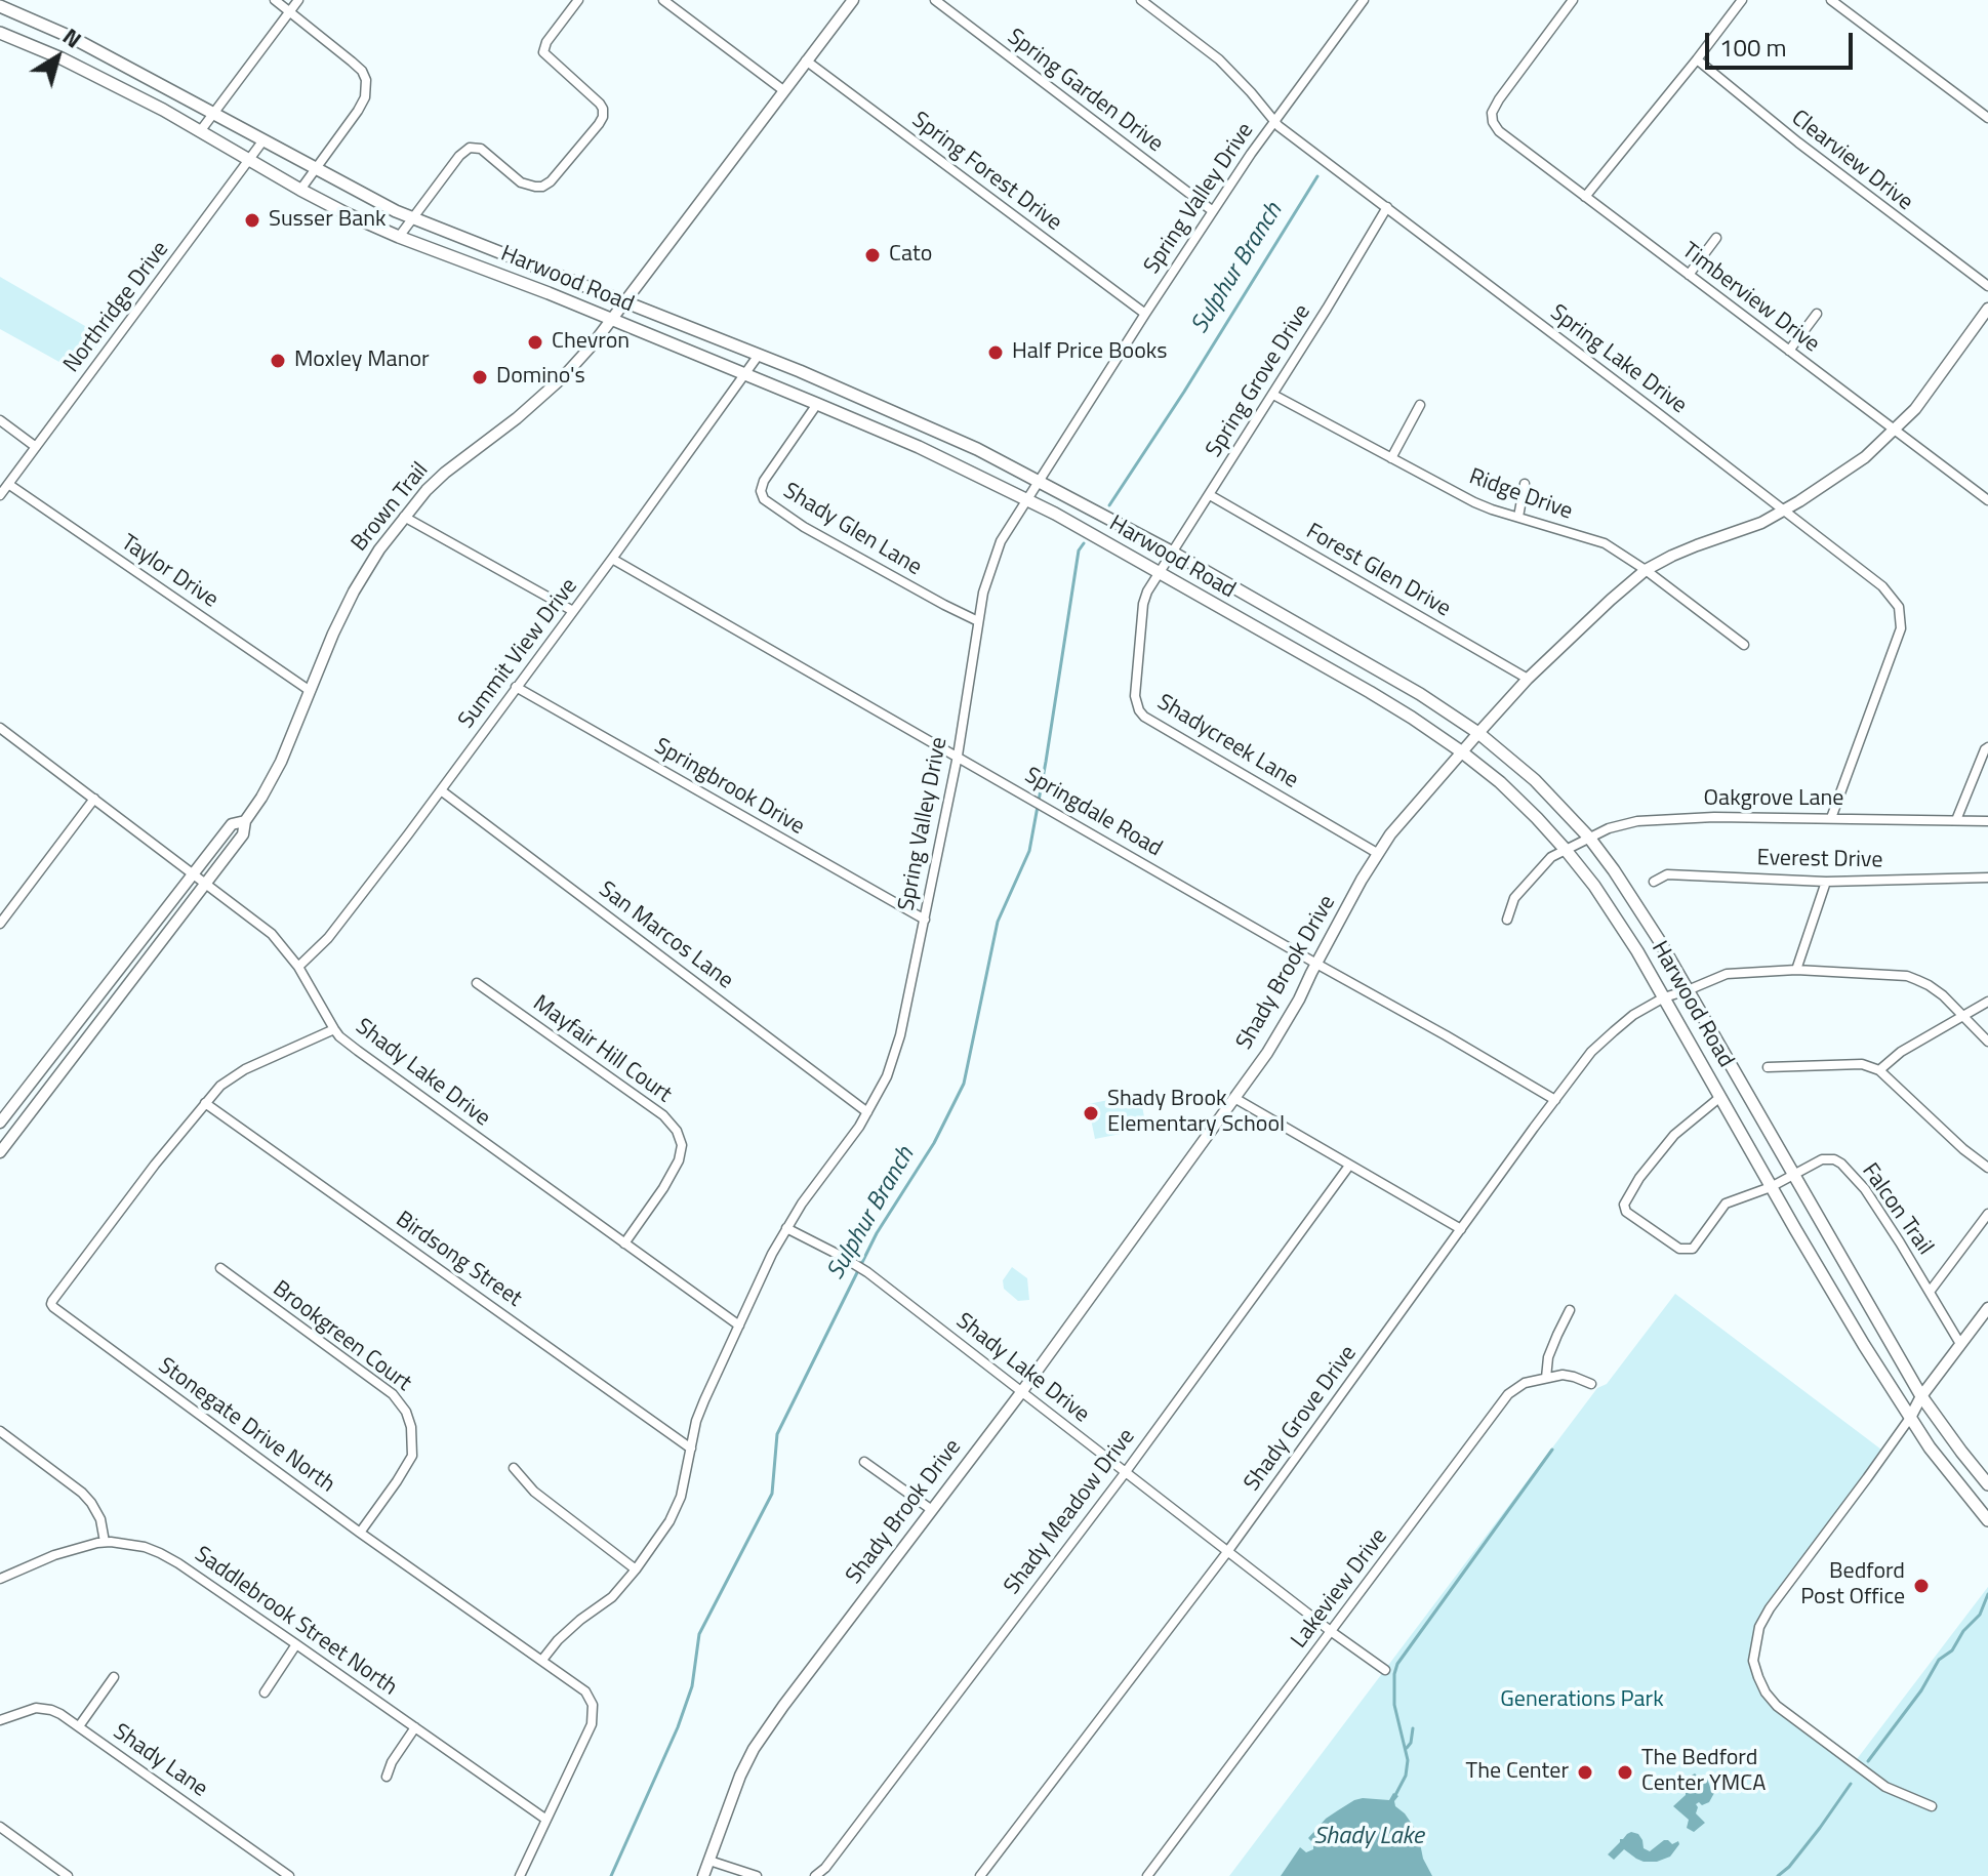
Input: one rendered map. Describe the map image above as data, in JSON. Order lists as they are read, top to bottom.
{
  "streets": {
    "main road": ["Harwood Road"],
    "street": [
      "Spring Garden Drive",
      "Clearview Drive",
      "Spring Forest Drive",
      "Spring Valley Drive",
      "Timberview Drive",
      "Northridge Drive",
      "Spring Lake Drive",
      "Spring Grove Drive",
      "Ridge Drive",
      "Brown Trail",
      "Shady Glen Lane",
      "Forest Glen Drive",
      "Taylor Drive",
      "Summit View Drive",
      "Shadycreek Lane",
      "Springbrook Drive",
      "Oakgrove Lane",
      "Springdale Road",
      "Everest Drive",
      "San Marcos Lane",
      "Shady Brook Drive",
      "Mayfair Hill Court",
      "Shady Lake Drive",
      "Falcon Trail",
      "Birdsong Street",
      "Brookgreen Court",
      "Shady Grove Drive",
      "Stonegate Drive North",
      "Shady Meadow Drive",
      "Lakeview Drive",
      "Saddlebrook Street North",
      "Shady Lane"
    ]
  },
  "crossings": [
    ["Spring Garden Drive", "Spring Valley Drive"],
    ["Spring Forest Drive", "Spring Valley Drive"],
    ["Spring Forest Drive", "Brown Trail"],
    ["Spring Valley Drive", "Harwood Road"],
    ["Spring Valley Drive", "Spring Lake Drive"],
    ["Spring Valley Drive", "Shady Glen Lane"],
    ["Spring Valley Drive", "Springbrook Drive"],
    ["Spring Valley Drive", "Springdale Road"],
    ["Spring Valley Drive", "San Marcos Lane"],
    ["Spring Valley Drive", "Shady Lake Drive"],
    ["Spring Valley Drive", "Birdsong Street"],
    ["Spring Valley Drive", "Stonegate Drive North"],
    ["Harwood Road", "Northridge Drive"],
    ["Harwood Road", "Spring Grove Drive"],
    ["Harwood Road", "Brown Trail"],
    ["Harwood Road", "Shady Glen Lane"],
    ["Harwood Road", "Summit View Drive"],
    ["Harwood Road", "Shadycreek Lane"],
    ["Harwood Road", "Oakgrove Lane"],
    ["Harwood Road", "Shady Brook Drive"],
    ["Harwood Road", "Falcon Trail"],
    ["Harwood Road", "Shady Grove Drive"],
    ["Timberview Drive", "Shady Brook Drive"],
    ["Northridge Drive", "Taylor Drive"],
    ["Spring Lake Drive", "Spring Grove Drive"],
    ["Spring Lake Drive", "Oakgrove Lane"],
    ["Spring Lake Drive", "Shady Brook Drive"],
    ["Spring Grove Drive", "Ridge Drive"],
    ["Spring Grove Drive", "Forest Glen Drive"],
    ["Spring Grove Drive", "Shadycreek Lane"],
    ["Ridge Drive", "Shady Brook Drive"],
    ["Brown Trail", "Taylor Drive"],
    ["Brown Trail", "Shady Lake Drive"],
    ["Forest Glen Drive", "Shady Brook Drive"],
    ["Summit View Drive", "Springbrook Drive"],
    ["Summit View Drive", "Springdale Road"],
    ["Summit View Drive", "San Marcos Lane"],
    ["Summit View Drive", "Shady Lake Drive"],
    ["Shadycreek Lane", "Shady Brook Drive"],
    ["Springdale Road", "Shady Brook Drive"],
    ["Springdale Road", "Shady Grove Drive"],
    ["Shady Brook Drive", "Shady Lake Drive"],
    ["Mayfair Hill Court", "Shady Lake Drive"],
    ["Shady Lake Drive", "Shady Grove Drive"],
    ["Shady Lake Drive", "Stonegate Drive North"],
    ["Shady Lake Drive", "Shady Meadow Drive"],
    ["Shady Lake Drive", "Lakeview Drive"],
    ["Birdsong Street", "Stonegate Drive North"],
    ["Brookgreen Court", "Stonegate Drive North"],
    ["Stonegate Drive North", "Saddlebrook Street North"]
  ],
  "water": ["Sulphur Branch", "Shady Lake"],
  "parks": ["Generations Park"],
  "places": [
    "Susser Bank",
    "Cato",
    "Chevron",
    "Half Price Books",
    "Moxley Manor",
    "Domino's",
    "Shady Brook Elementary School",
    "Bedford Post Office",
    "The Center",
    "The Bedford Center YMCA"
  ],
  "scale_bar": "100 m",
  "north": "top right"
}
